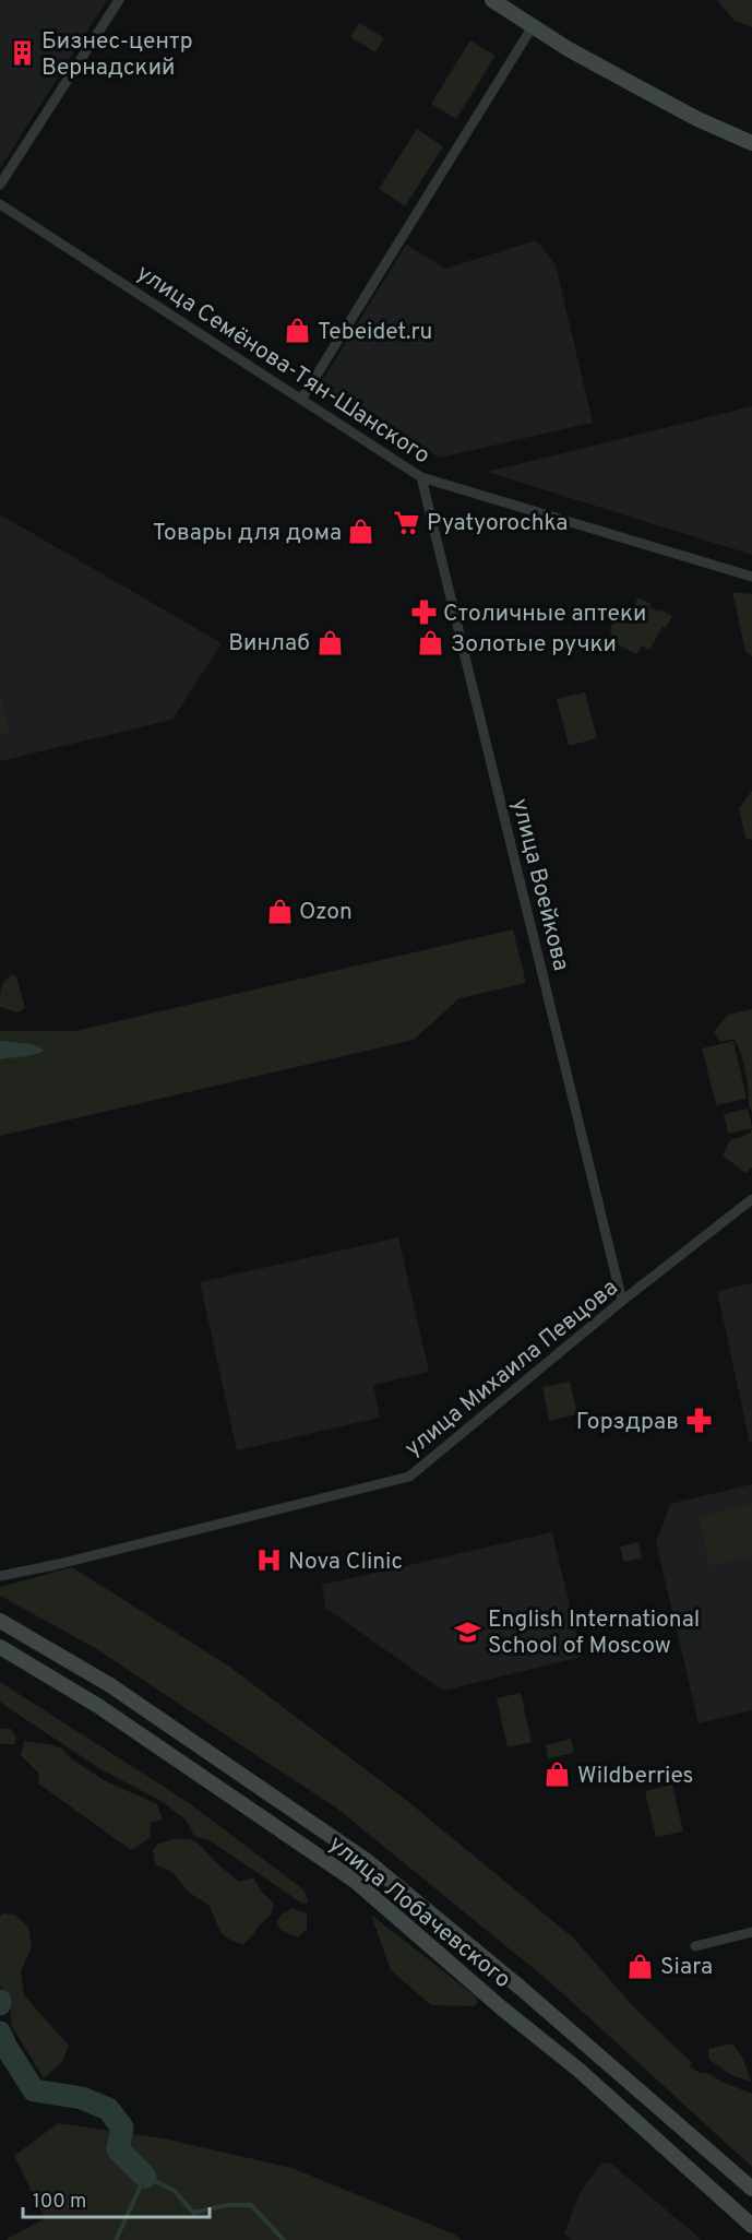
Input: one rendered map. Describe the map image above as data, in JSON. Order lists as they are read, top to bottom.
{
  "streets": {
    "main road": ["улица Лобачевского"],
    "street": ["улица Семёнова-Тян-Шанского", "улица Воейкова", "улица Михаила Певцова"]
  },
  "crossings": [
    ["улица Семёнова-Тян-Шанского", "улица Воейкова"],
    ["улица Воейкова", "улица Михаила Певцова"]
  ],
  "places": {
    "building": ["Бизнес-центр Вернадский"],
    "shop": [
      "Tebeidet.ru",
      "Товары для дома",
      "Винлаб",
      "Золотые ручки",
      "Ozon",
      "Wildberries",
      "Siara"
    ],
    "supermarket": ["Pyatyorochka"],
    "pharmacy": ["Столичные аптеки", "Горздрав"],
    "hospital": ["Nova Clinic"],
    "school or university": ["English International School of Moscow"]
  },
  "scale_bar": "100 m"
}
